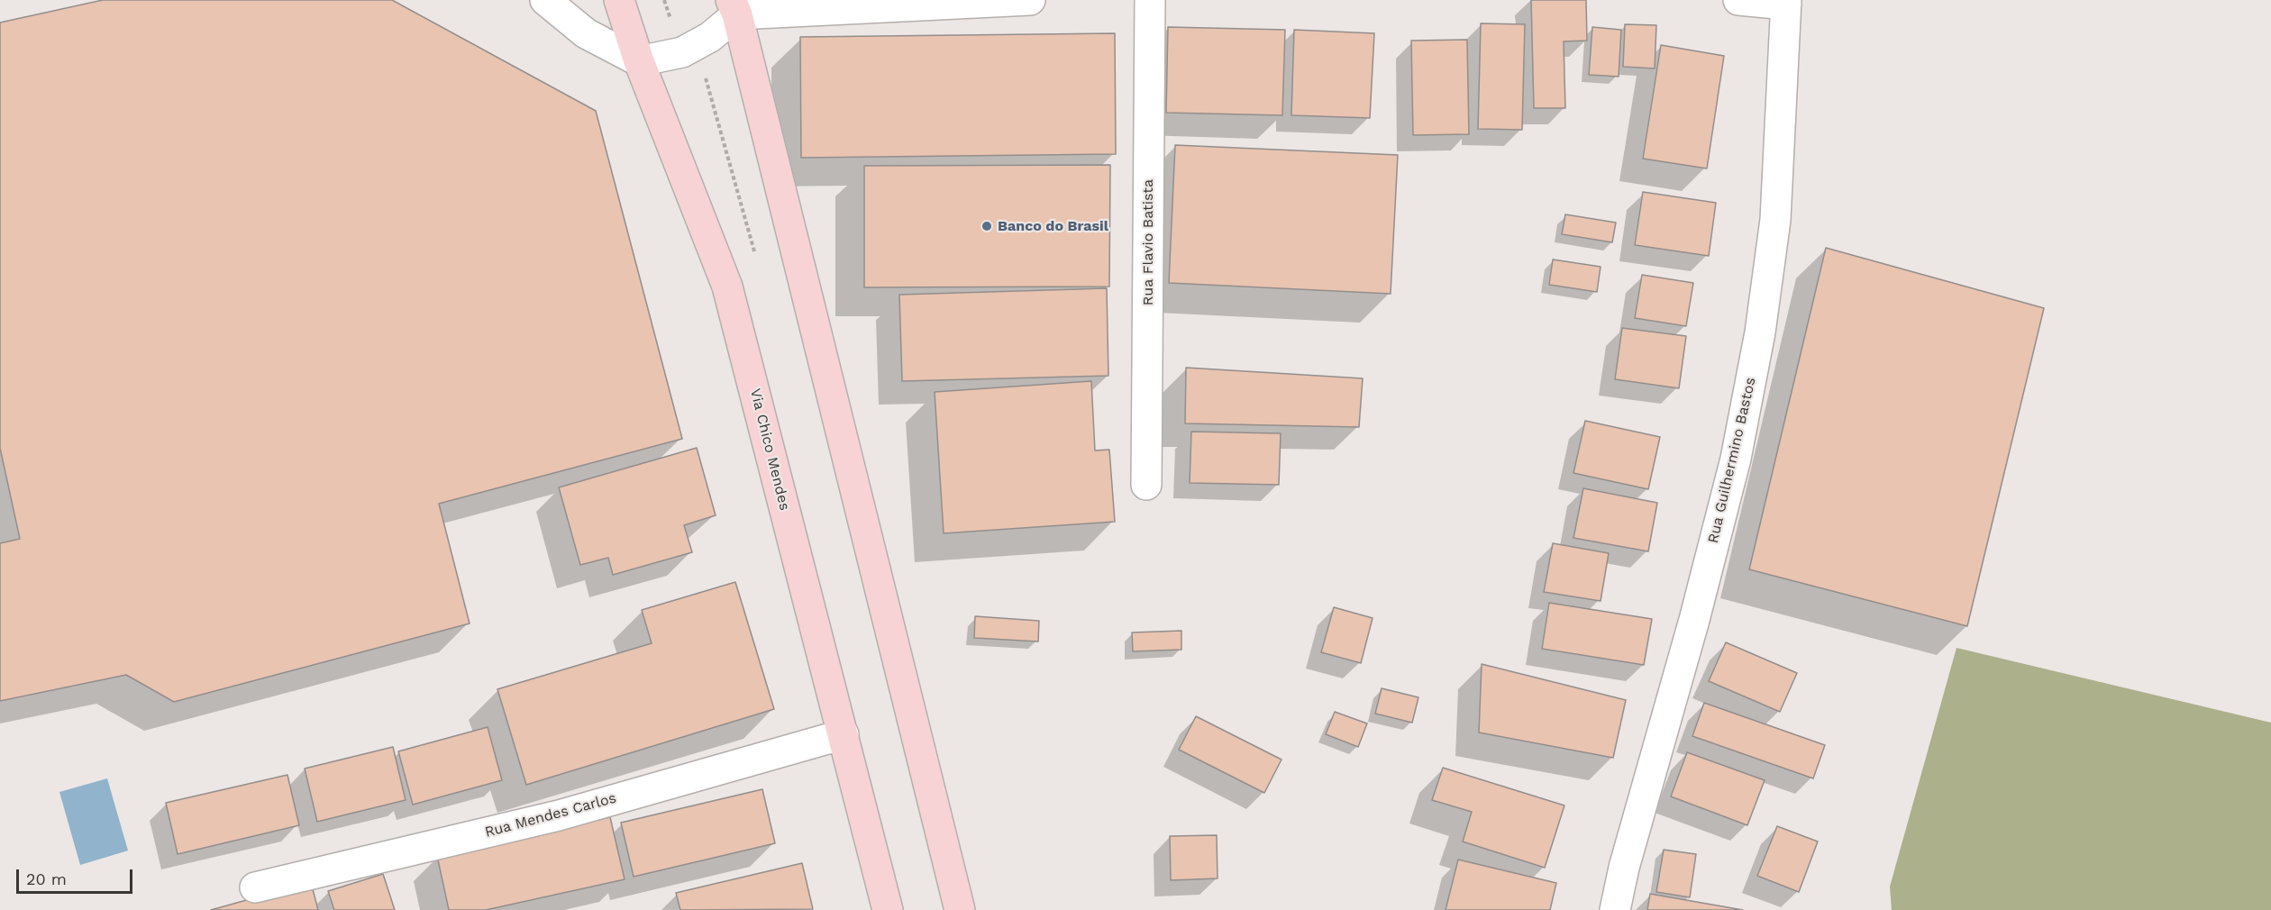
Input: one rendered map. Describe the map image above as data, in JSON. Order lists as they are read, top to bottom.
{
  "streets": {
    "main road": ["Via Chico Mendes"],
    "street": ["Rua Flavio Batista", "Rua Guilhermino Bastos", "Rua Mendes Carlos"]
  },
  "crossings": [
    ["Via Chico Mendes", "Rua Mendes Carlos"]
  ],
  "places": ["Banco do Brasil"],
  "scale_bar": "20 m"
}
